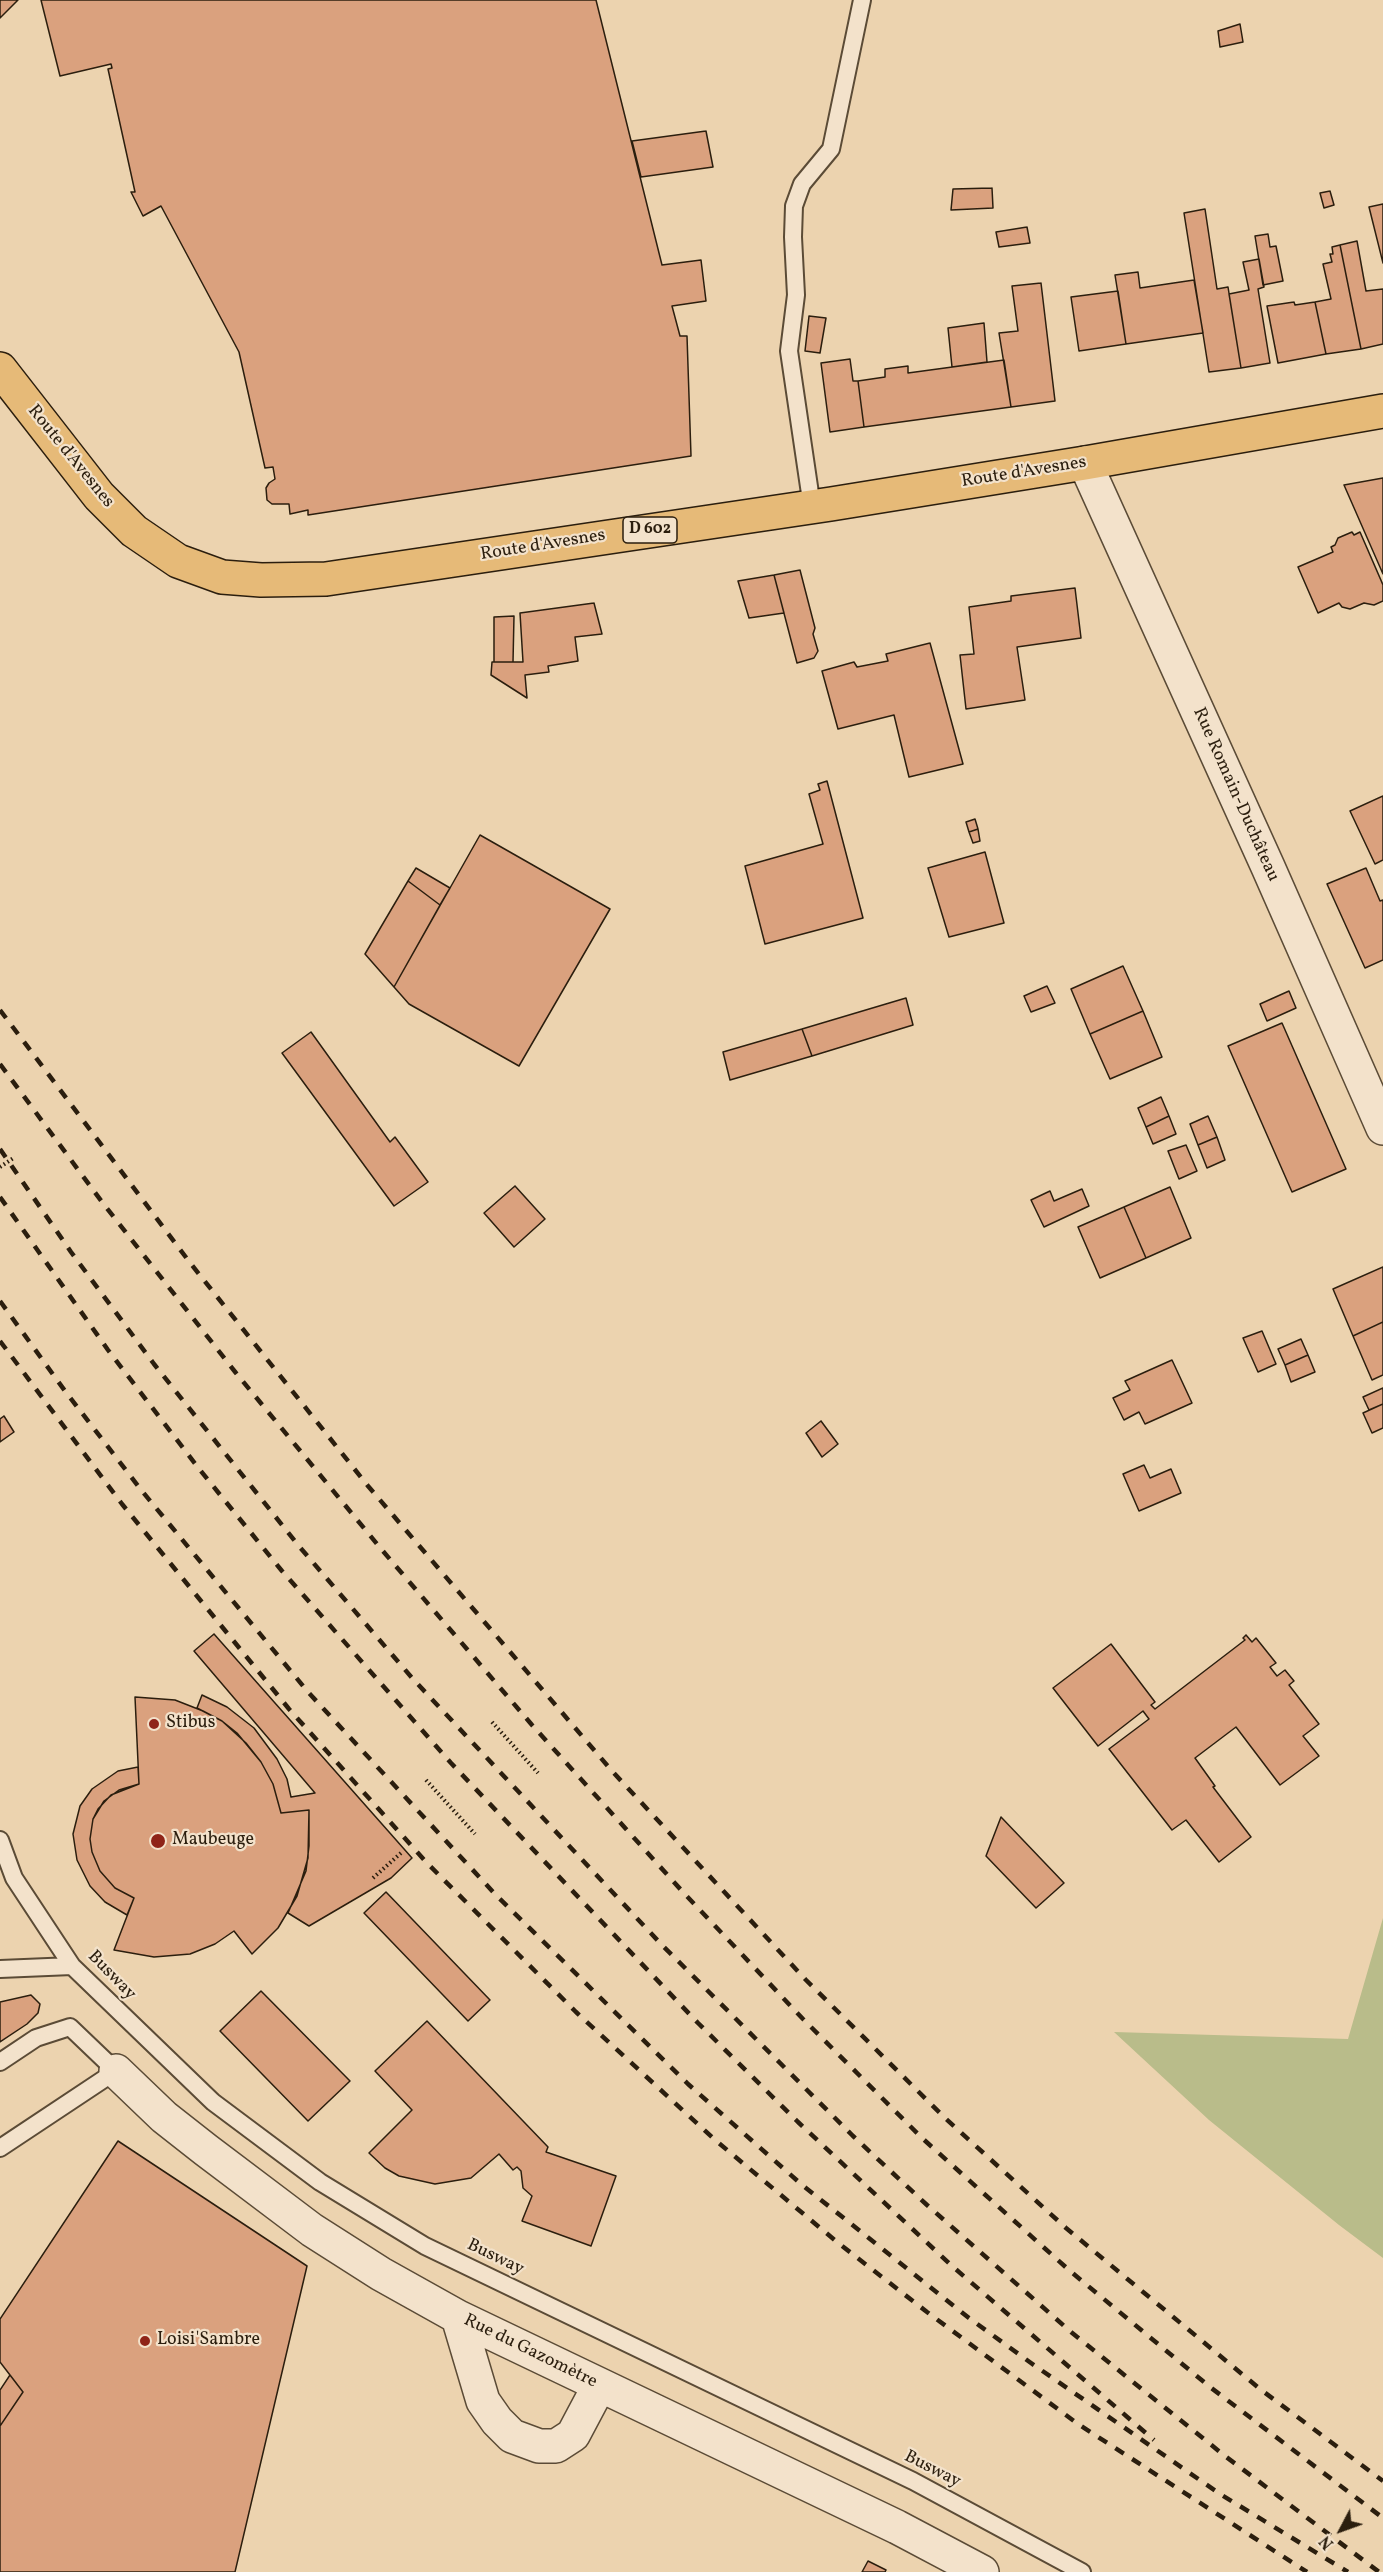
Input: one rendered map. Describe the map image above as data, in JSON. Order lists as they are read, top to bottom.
{
  "streets": {
    "main road": ["Route d'Avesnes", "D 602"],
    "street": ["Rue Romain-Duchâteau", "Rue du Gazomètre"],
    "lane": ["Busway"]
  },
  "crossings": [
    ["Route d'Avesnes", "Rue Romain-Duchâteau"]
  ],
  "places": ["Stibus", "Maubeuge", "Loisi'Sambre"],
  "north": "bottom left"
}
